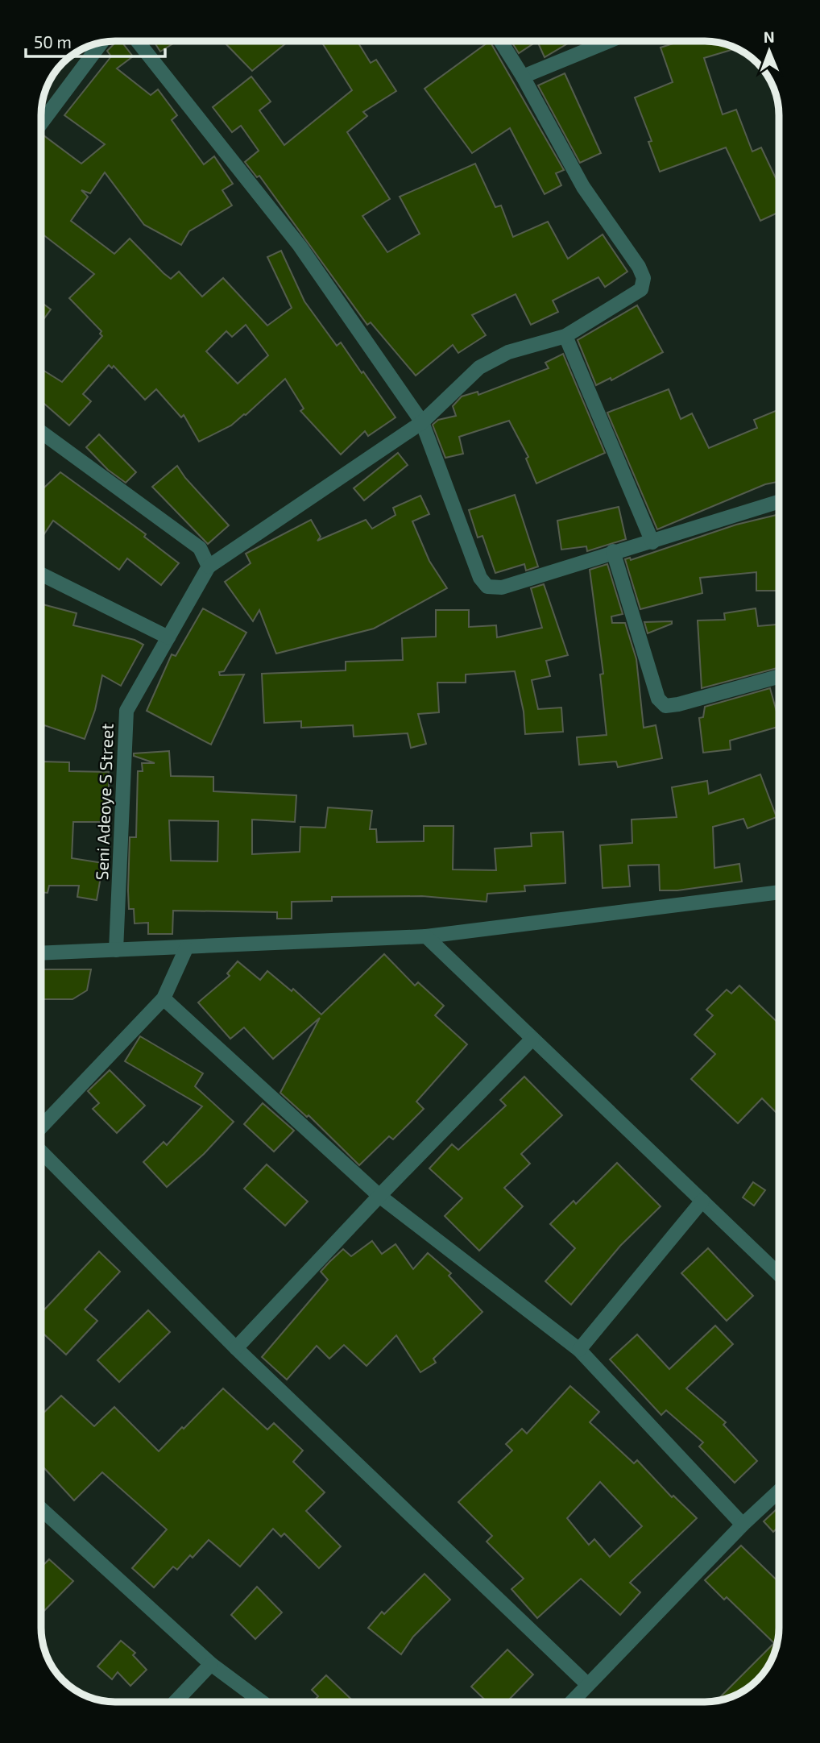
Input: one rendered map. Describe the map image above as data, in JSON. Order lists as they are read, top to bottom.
{
  "streets": {
    "street": ["Seni Adeoye S Street"]
  },
  "scale_bar": "50 m",
  "north": "top"
}
